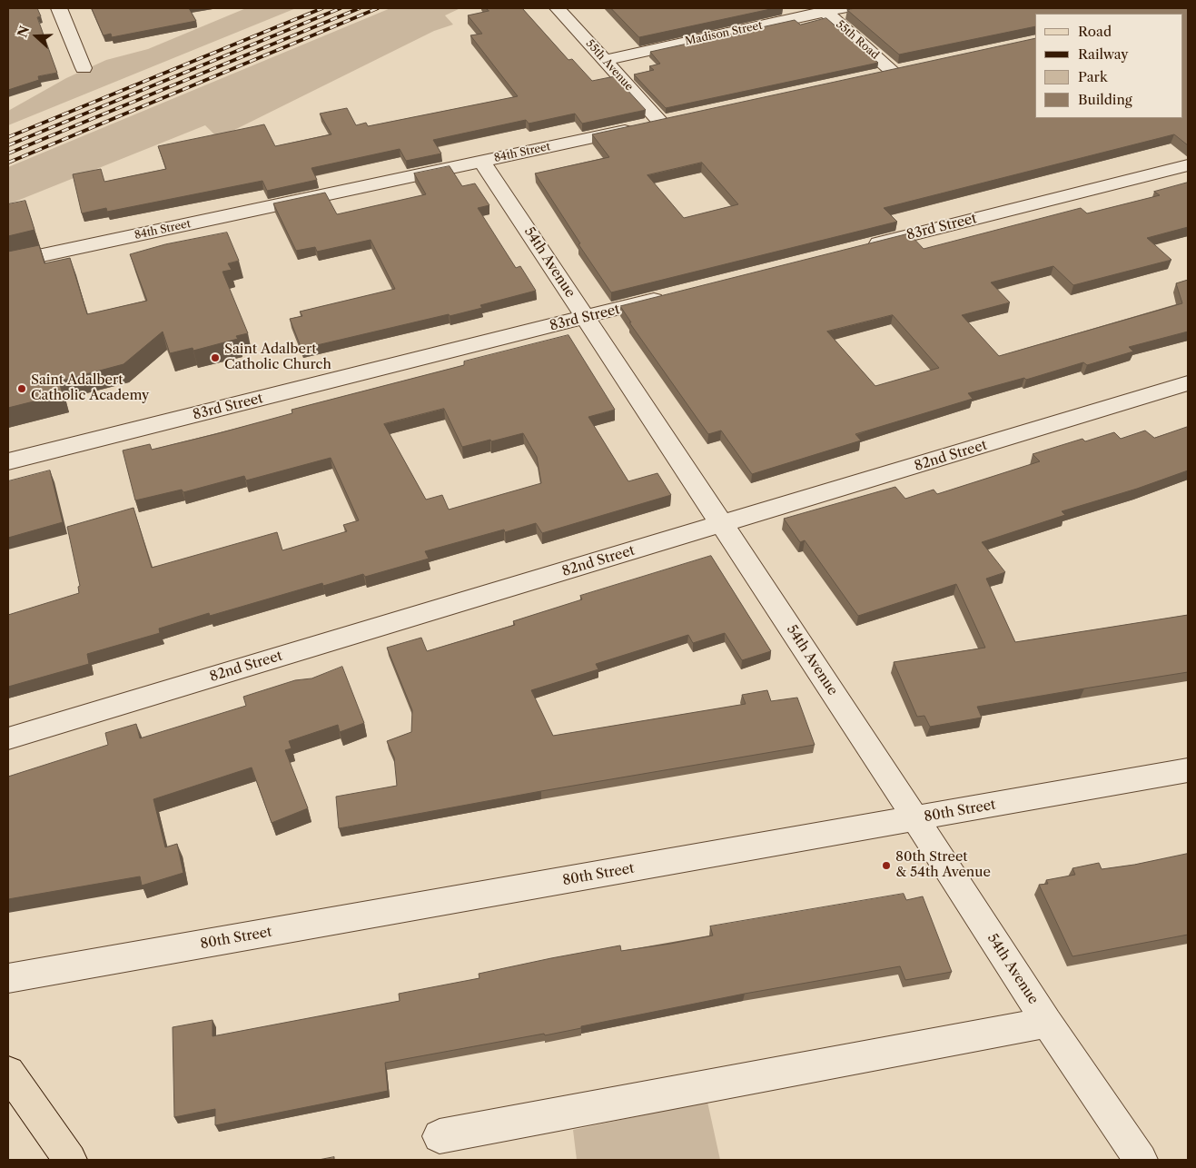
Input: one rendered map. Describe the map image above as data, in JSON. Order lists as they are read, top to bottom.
{
  "streets": {
    "street": [
      "Madison Street",
      "55th Road",
      "55th Avenue",
      "84th Street",
      "83rd Street",
      "54th Avenue",
      "82nd Street",
      "80th Street"
    ]
  },
  "crossings": [
    ["Madison Street", "55th Road"],
    ["Madison Street", "55th Avenue"],
    ["55th Avenue", "84th Street"],
    ["84th Street", "54th Avenue"],
    ["83rd Street", "54th Avenue"],
    ["54th Avenue", "82nd Street"],
    ["54th Avenue", "80th Street"]
  ],
  "places": ["Saint Adalbert Catholic Church", "Saint Adalbert Catholic Academy", "80th Street & 54th Avenue"],
  "legend": [
    "Road",
    "Railway",
    "Park",
    "Building"
  ],
  "north": "left"
}
